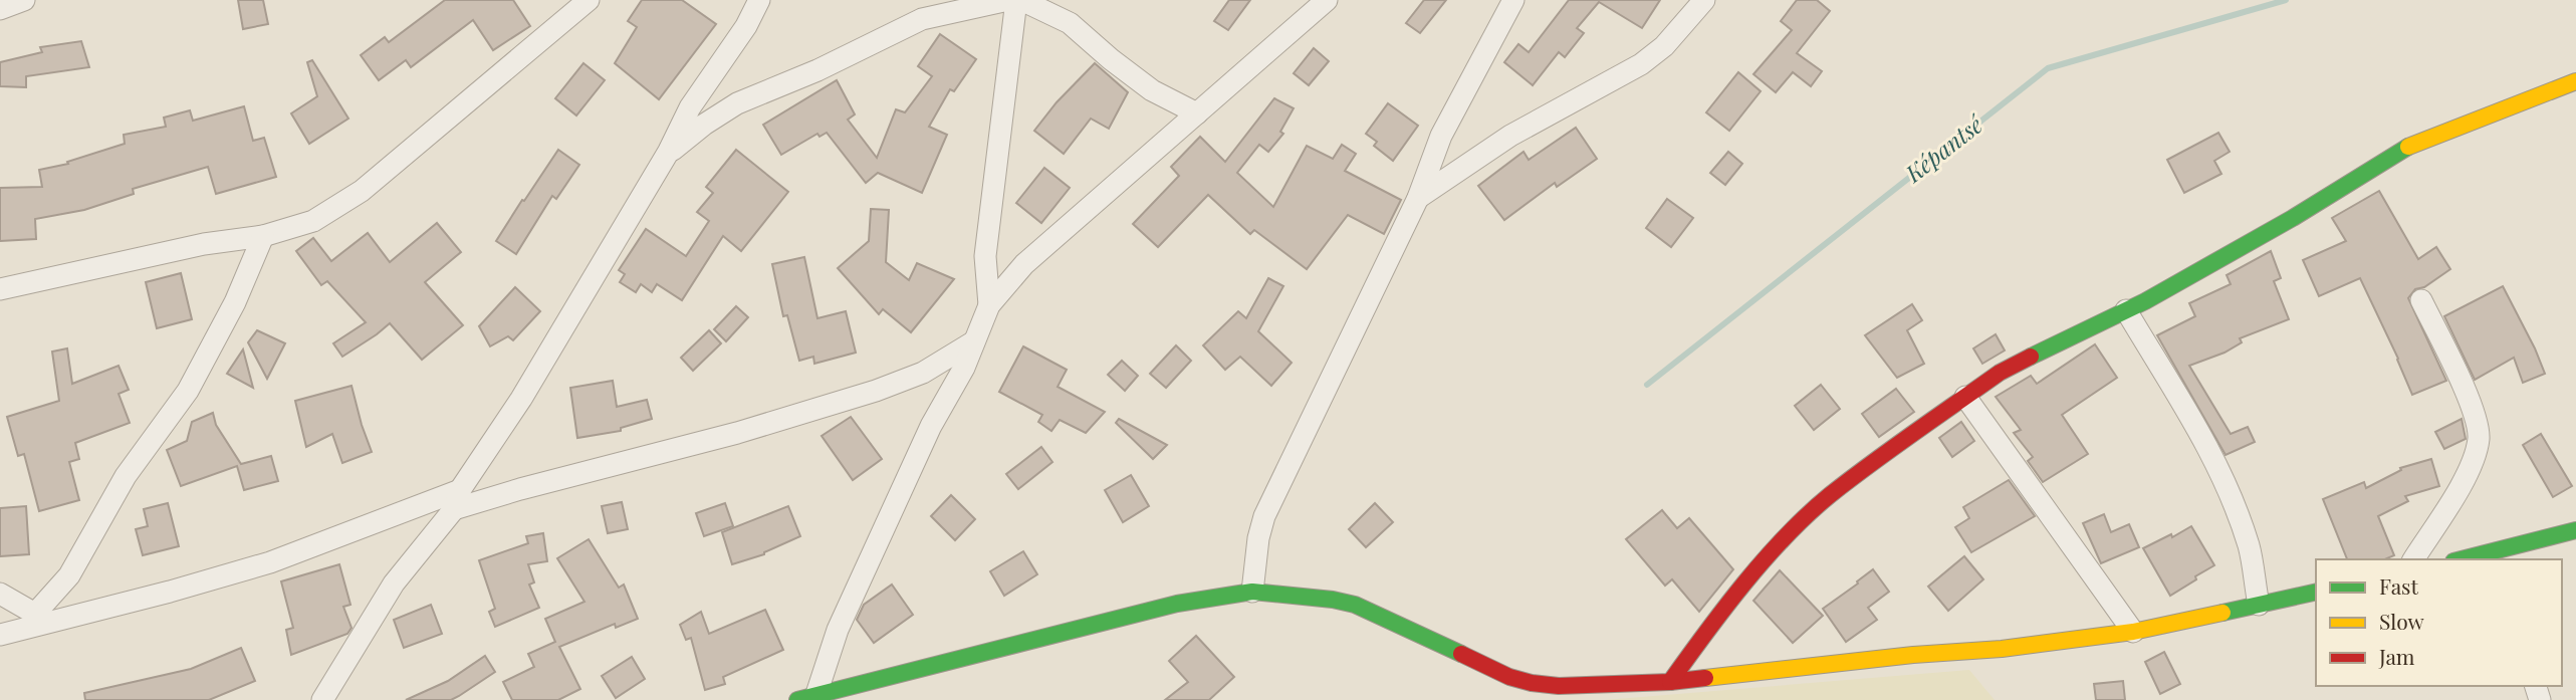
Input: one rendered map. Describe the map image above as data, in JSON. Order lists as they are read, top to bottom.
{
  "water": ["Képantsé"],
  "legend": ["Fast", "Slow", "Jam"]
}
